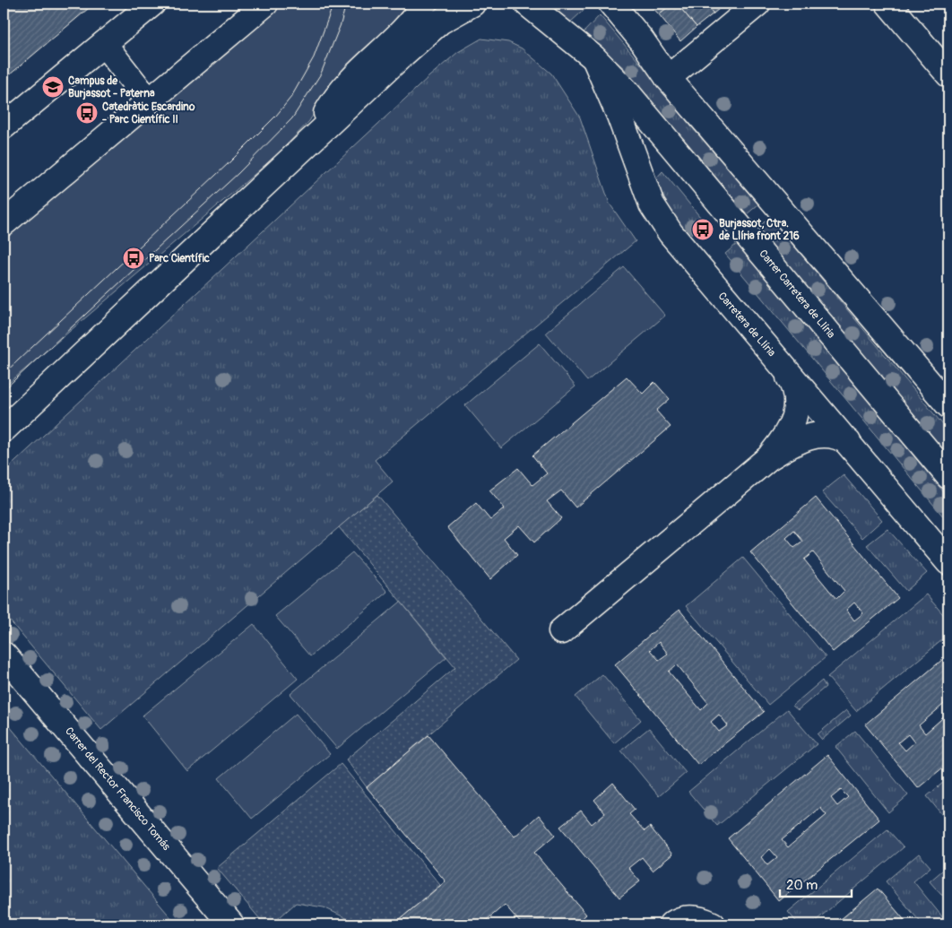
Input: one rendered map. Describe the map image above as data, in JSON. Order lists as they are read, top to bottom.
{
  "streets": {
    "street": ["Carrer Carretera de Llíria", "Carretera de Llíria", "Carrer del Rector Francisco Tomás"]
  },
  "crossings": [
    ["Carrer Carretera de Llíria", "Carretera de Llíria"]
  ],
  "places": {
    "school or university": ["Campus de Burjassot - Paterna"],
    "bus stop": ["Catedràtic Escardino - Parc Científic II", "Burjassot, Ctra. de Llíria front 216", "Parc Científic"]
  },
  "scale_bar": "20 m"
}
